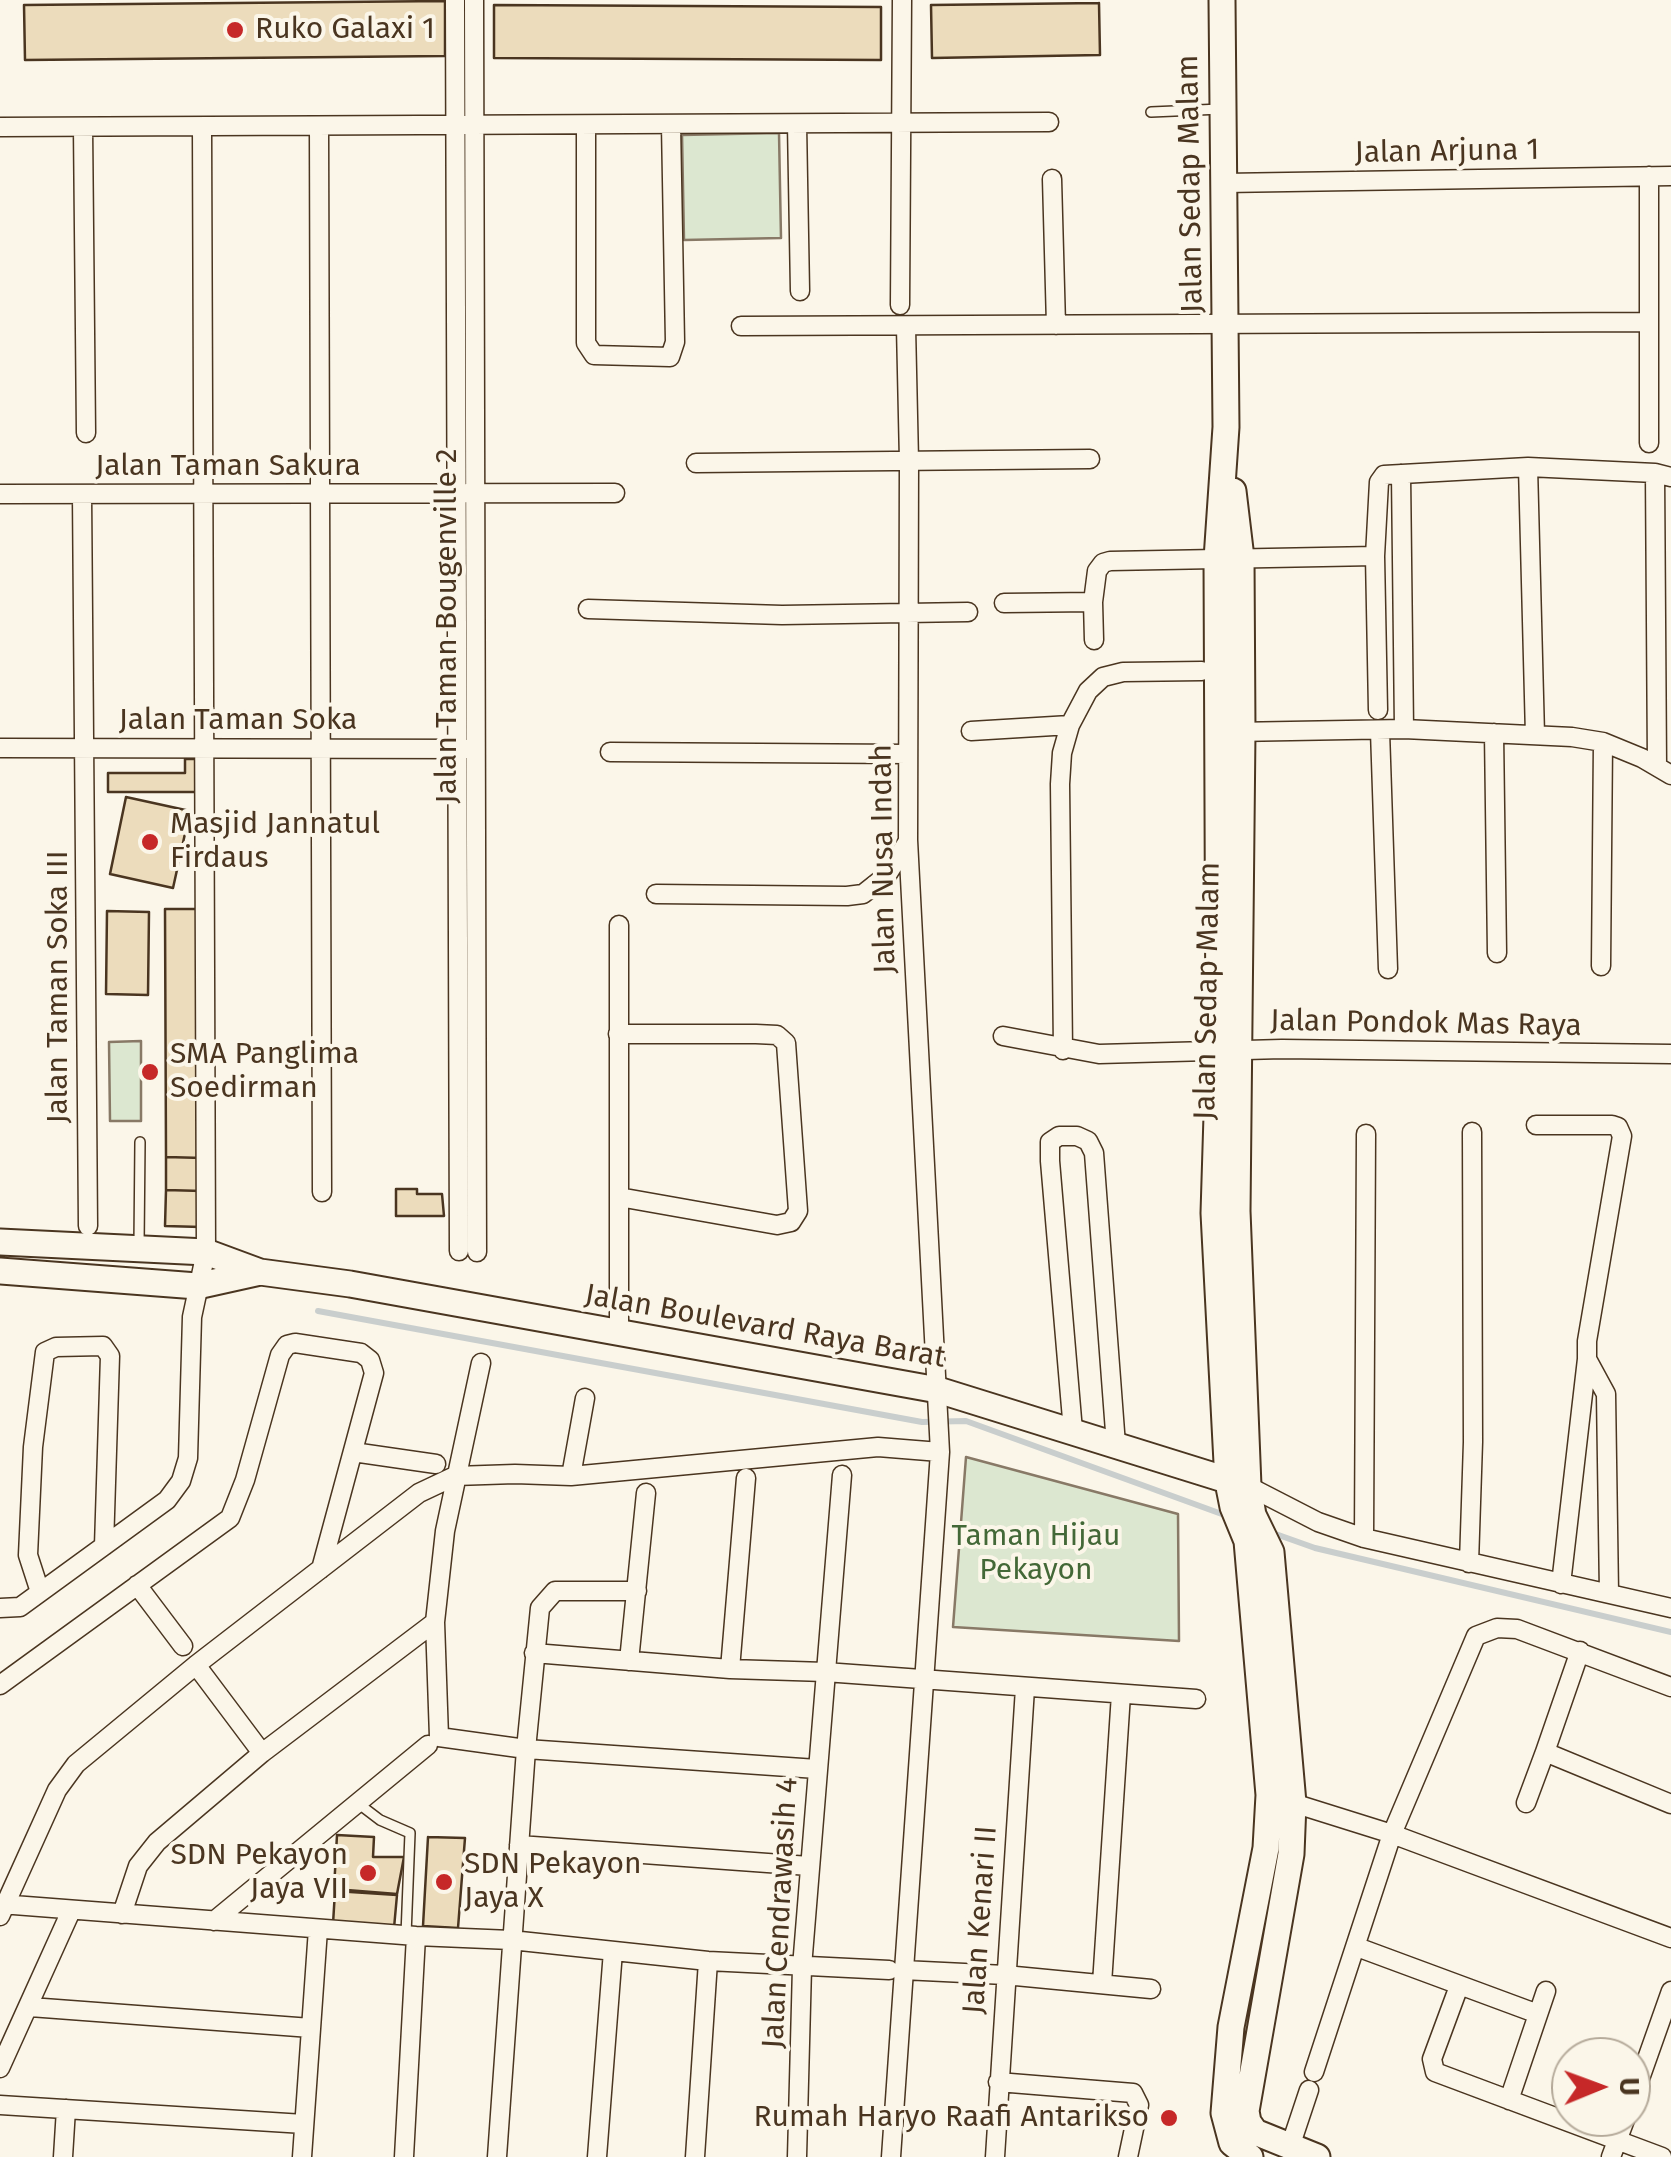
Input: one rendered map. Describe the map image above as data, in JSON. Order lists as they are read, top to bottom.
{
  "streets": {
    "street": [
      "Jalan Arjuna 1",
      "Jalan Sedap Malam",
      "Jalan Taman Sakura",
      "Jalan Taman Bougenville 2",
      "Jalan Taman Soka",
      "Jalan Nusa Indah",
      "Jalan Taman Soka III",
      "Jalan Pondok Mas Raya",
      "Jalan Boulevard Raya Barat",
      "Jalan Cendrawasih 4",
      "Jalan Kenari II"
    ]
  },
  "crossings": [
    ["Jalan Arjuna 1", "Jalan Sedap Malam"],
    ["Jalan Sedap Malam", "Jalan Pondok Mas Raya"],
    ["Jalan Sedap Malam", "Jalan Boulevard Raya Barat"],
    ["Jalan Taman Sakura", "Jalan Taman Bougenville 2"],
    ["Jalan Taman Sakura", "Jalan Taman Soka III"],
    ["Jalan Taman Bougenville 2", "Jalan Taman Soka"],
    ["Jalan Taman Soka", "Jalan Taman Soka III"],
    ["Jalan Nusa Indah", "Jalan Boulevard Raya Barat"]
  ],
  "parks": ["Taman Hijau Pekayon"],
  "places": [
    "Ruko Galaxi 1",
    "Masjid Jannatul Firdaus",
    "SMA Panglima Soedirman",
    "SDN Pekayon Jaya VII",
    "SDN Pekayon Jaya X",
    "Rumah Haryo Raafi Antarikso"
  ],
  "north": "right"
}
